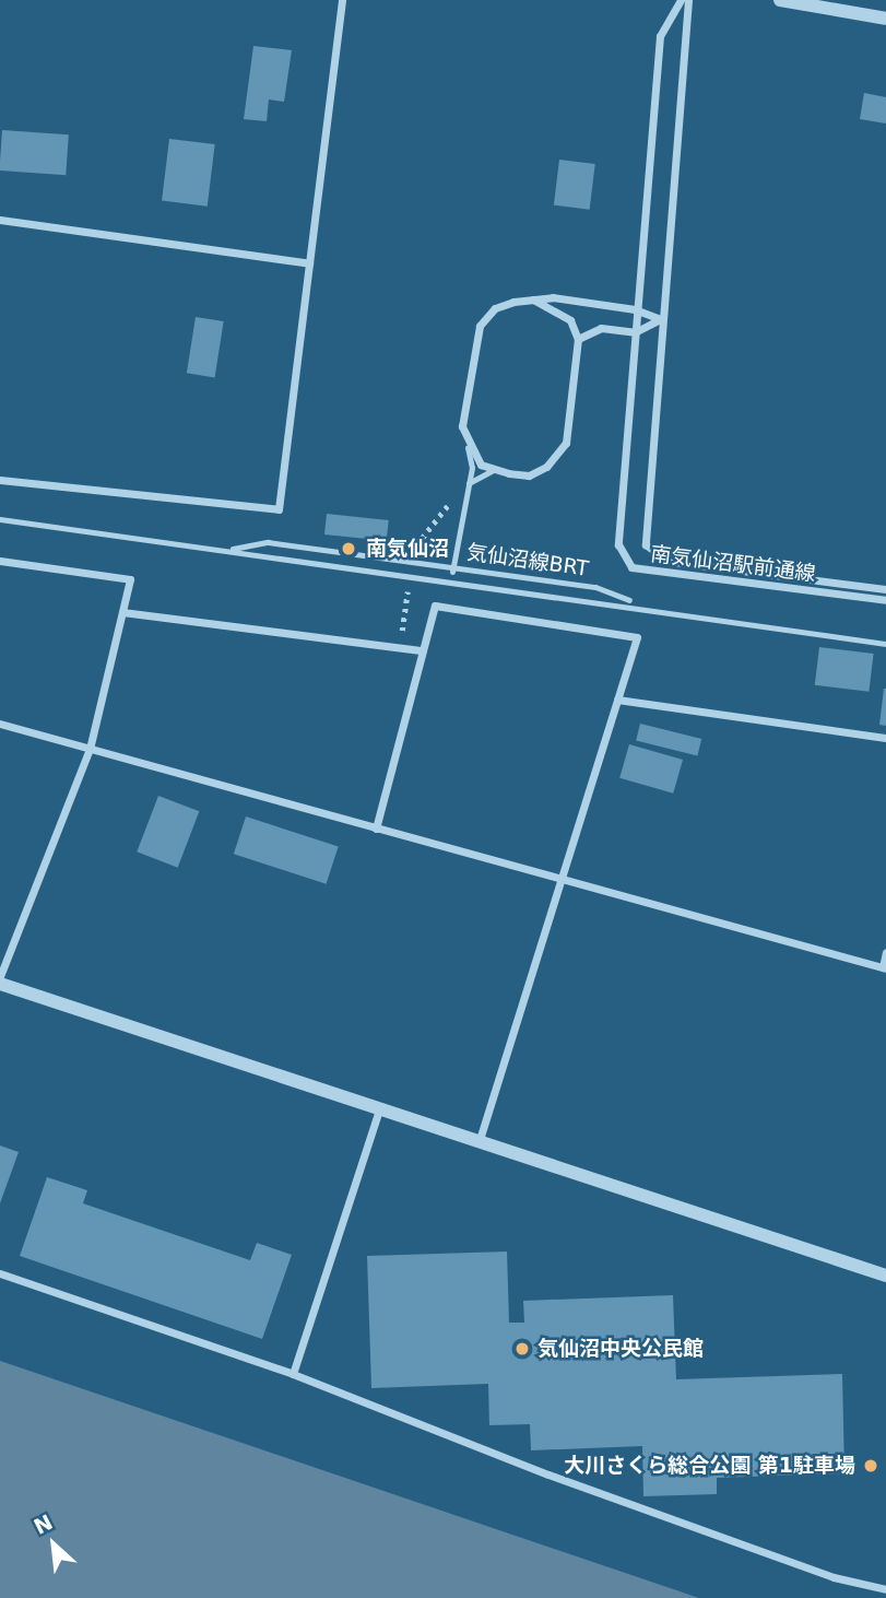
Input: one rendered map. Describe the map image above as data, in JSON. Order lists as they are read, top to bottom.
{
  "streets": {
    "street": ["南気仙沼駅前通線"],
    "lane": ["気仙沼線BRT"]
  },
  "places": ["南気仙沼", "気仙沼中央公民館", "大川さくら総合公園 第1駐車場"],
  "north": "top left"
}
